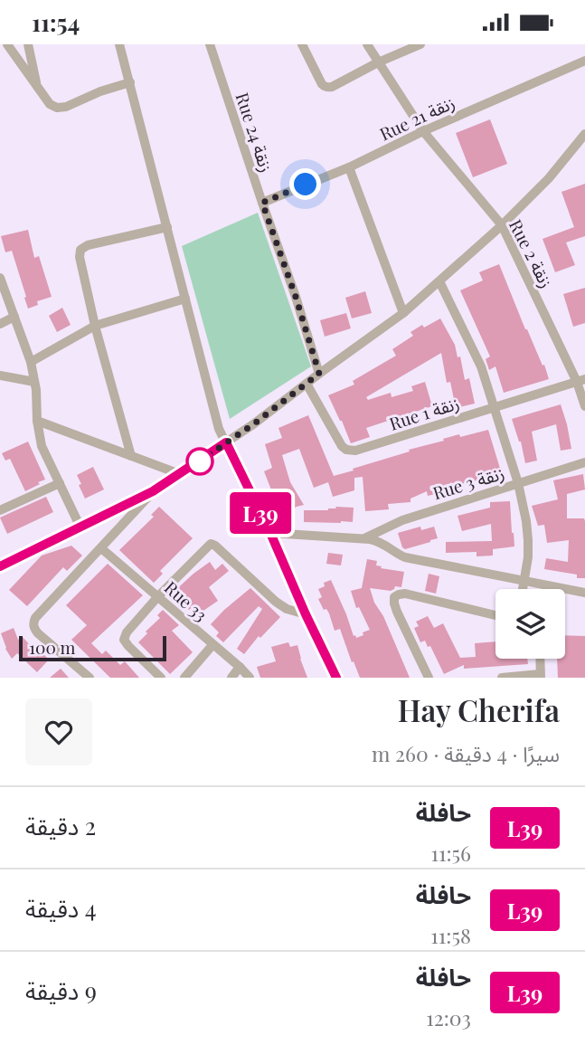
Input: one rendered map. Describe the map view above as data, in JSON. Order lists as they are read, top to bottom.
{
  "streets": {
    "street": [
      "Rue 21 زنقة",
      "Rue 24 زنقة",
      "Rue 2 زنقة",
      "Rue 1 زنقة",
      "Rue 3 زنقة",
      "Rue 33"
    ]
  },
  "crossings": [
    ["Rue 21 زنقة", "Rue 24 زنقة"],
    ["Rue 21 زنقة", "Rue 2 زنقة"],
    ["Rue 2 زنقة", "Rue 1 زنقة"]
  ],
  "lines": ["bus line L39"],
  "scale_bar": "100 m",
  "page": {
    "status": "11:54",
    "on_map": "L39",
    "scale": "100 m",
    "heading": ["Hay Cherifa", "سيرًا · 4 دقيقة · 260 m"],
    "list": [
      {
        "mark": "L39",
        "name": "حافلة",
        "note": "11:56",
        "value": "2 دقيقة"
      },
      {
        "mark": "L39",
        "name": "حافلة",
        "note": "11:58",
        "value": "4 دقيقة"
      },
      {
        "mark": "L39",
        "name": "حافلة",
        "note": "12:03",
        "value": "9 دقيقة"
      }
    ]
  }
}
